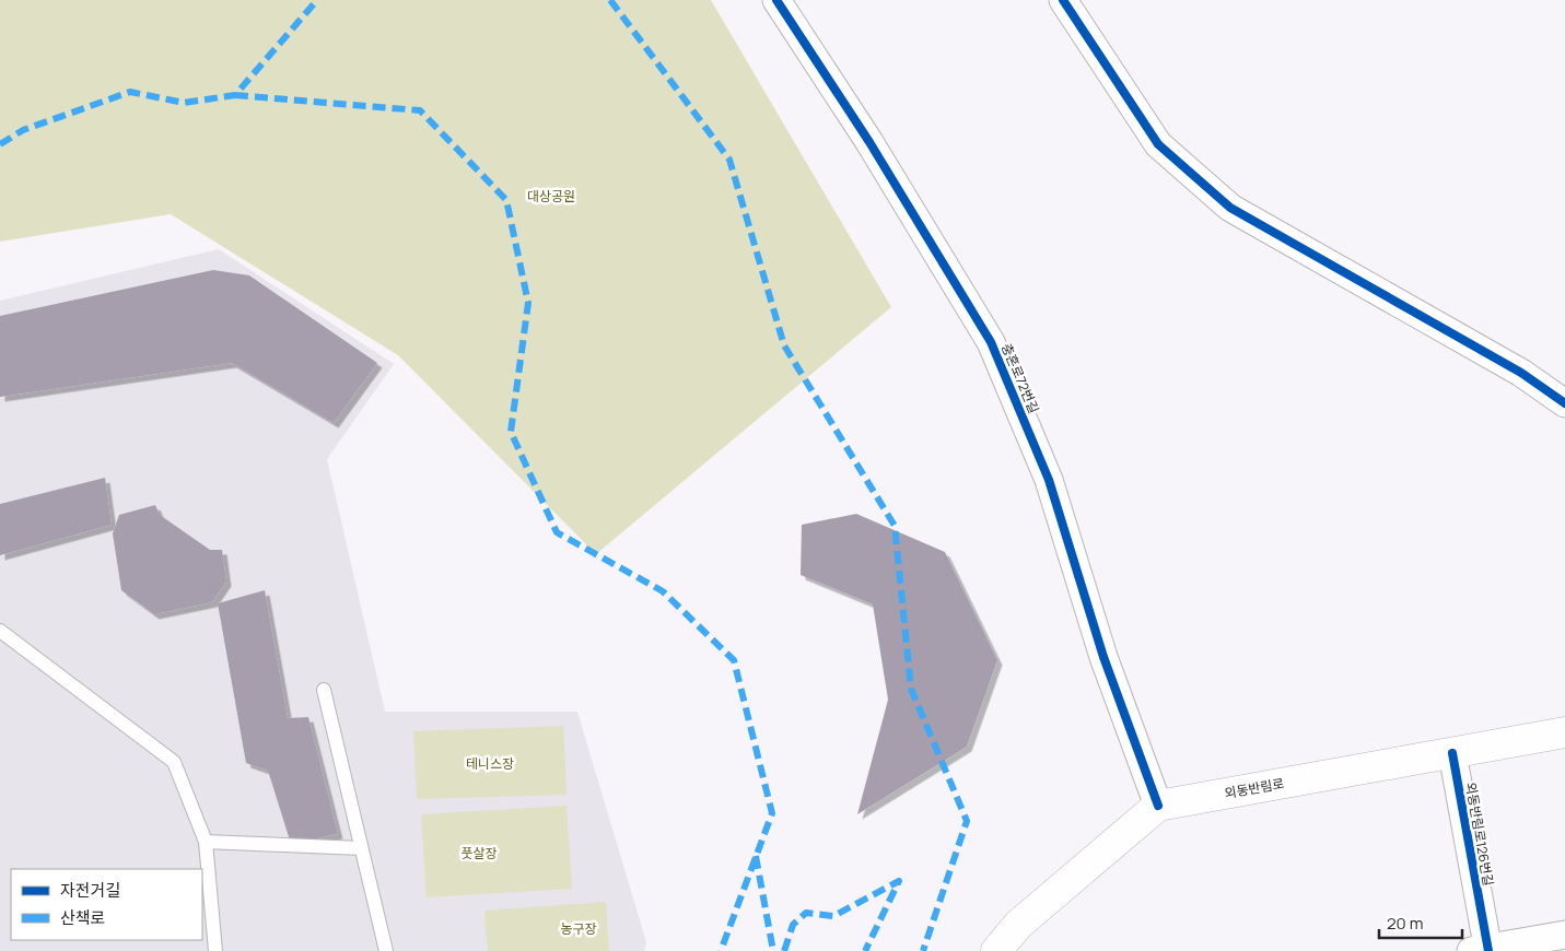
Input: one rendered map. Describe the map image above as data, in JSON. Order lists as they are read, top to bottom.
{
  "streets": {
    "main road": ["외동반림로"],
    "street": ["충혼로72번길", "외동반림로126번길"]
  },
  "crossings": [
    ["충혼로72번길", "외동반림로"],
    ["외동반림로", "외동반림로126번길"]
  ],
  "parks": [
    "대상공원",
    "테니스장",
    "풋살장",
    "농구장"
  ],
  "legend": ["자전거길", "산책로"],
  "scale_bar": "20 m"
}
